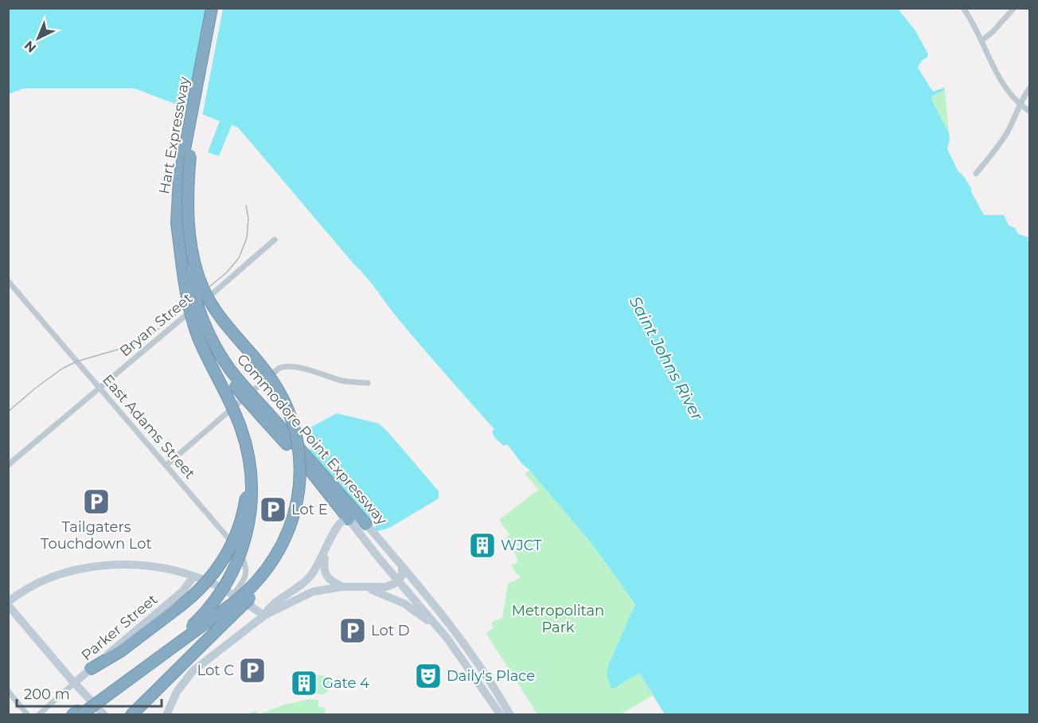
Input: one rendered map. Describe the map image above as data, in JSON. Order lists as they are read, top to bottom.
{
  "streets": {
    "highway": ["Hart Expressway", "Commodore Point Expressway"],
    "street": ["Bryan Street", "East Adams Street", "Parker Street"]
  },
  "crossings": [
    ["Hart Expressway", "Commodore Point Expressway"],
    ["Bryan Street", "East Adams Street"]
  ],
  "water": ["Saint Johns River"],
  "parks": ["Metropolitan Park"],
  "places": {
    "parking": [
      "Tailgaters Touchdown Lot",
      "Lot E",
      "Lot D",
      "Lot C"
    ],
    "building": ["WJCT", "Gate 4"],
    "theatre": ["Daily's Place"]
  },
  "scale_bar": "200 m",
  "north": "bottom left"
}
